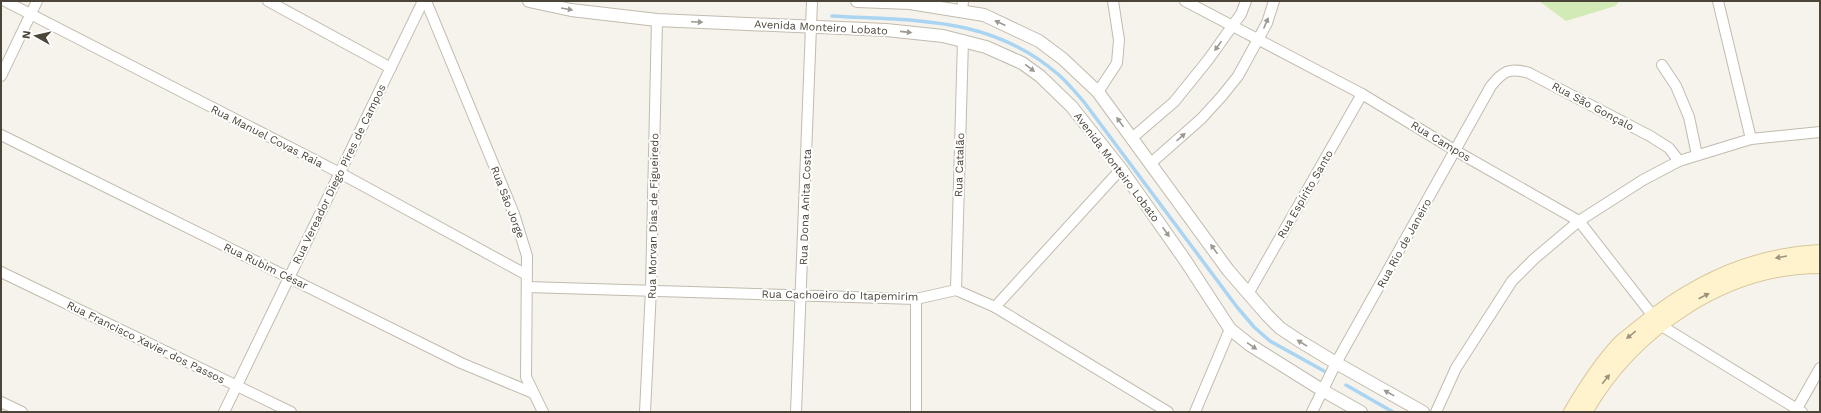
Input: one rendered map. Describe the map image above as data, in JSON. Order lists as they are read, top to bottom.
{
  "streets": {
    "street": [
      "Avenida Monteiro Lobato",
      "Rua São Gonçalo",
      "Rua Manuel Covas Raia",
      "Rua Campos",
      "Rua Catalão",
      "Rua Vereador Diego Pires de Campos",
      "Rua Espírito Santo",
      "Rua São Jorge",
      "Rua Dona Anita Costa",
      "Rua Morvan Dias de Figueiredo",
      "Rua Rio de Janeiro",
      "Rua Rubim César",
      "Rua Cachoeiro do Itapemirim",
      "Rua Francisco Xavier dos Passos"
    ]
  },
  "crossings": [
    ["Avenida Monteiro Lobato", "Rua Catalão"],
    ["Avenida Monteiro Lobato", "Rua Dona Anita Costa"],
    ["Avenida Monteiro Lobato", "Rua Morvan Dias de Figueiredo"],
    ["Avenida Monteiro Lobato", "Rua Rio de Janeiro"],
    ["Rua São Gonçalo", "Rua Rio de Janeiro"],
    ["Rua Manuel Covas Raia", "Rua Vereador Diego Pires de Campos"],
    ["Rua Manuel Covas Raia", "Rua São Jorge"],
    ["Rua Campos", "Rua Espírito Santo"],
    ["Rua Campos", "Rua Rio de Janeiro"],
    ["Rua Catalão", "Rua Cachoeiro do Itapemirim"],
    ["Rua Vereador Diego Pires de Campos", "Rua São Jorge"],
    ["Rua Vereador Diego Pires de Campos", "Rua Rubim César"],
    ["Rua Vereador Diego Pires de Campos", "Rua Francisco Xavier dos Passos"],
    ["Rua São Jorge", "Rua Rubim César"],
    ["Rua São Jorge", "Rua Cachoeiro do Itapemirim"],
    ["Rua Dona Anita Costa", "Rua Cachoeiro do Itapemirim"],
    ["Rua Morvan Dias de Figueiredo", "Rua Cachoeiro do Itapemirim"]
  ],
  "north": "left"
}
